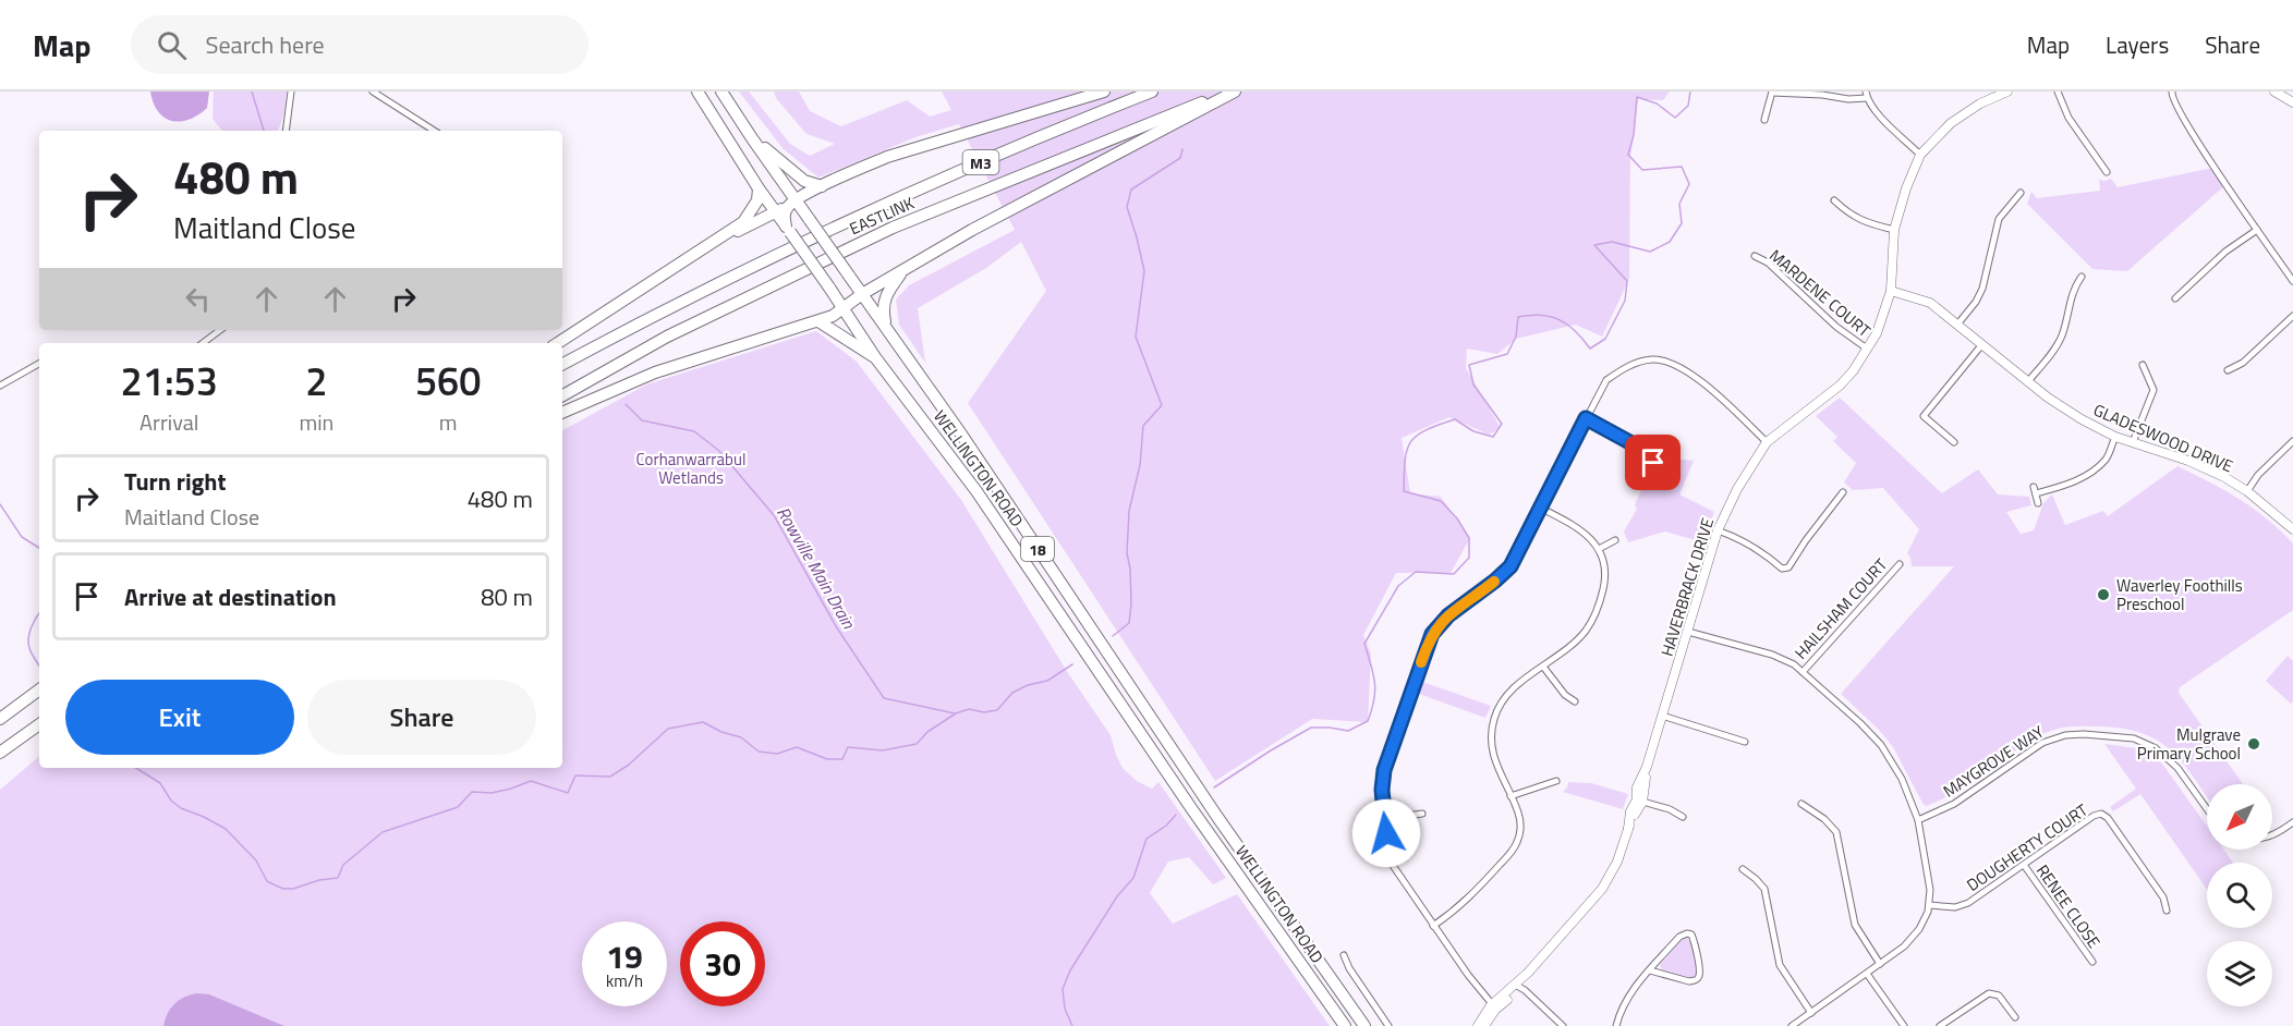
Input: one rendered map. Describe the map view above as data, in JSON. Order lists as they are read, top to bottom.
{
  "streets": {
    "highway": [
      "M3",
      "EASTLINK",
      "WELLINGTON ROAD",
      "18"
    ],
    "street": [
      "MARDENE COURT",
      "GLADESWOOD DRIVE",
      "HAVERBRACK DRIVE",
      "HAILSHAM COURT",
      "MAYGROVE WAY",
      "DOUGHERTY COURT",
      "RENEE CLOSE"
    ]
  },
  "crossings": [
    ["MARDENE COURT", "HAVERBRACK DRIVE"],
    ["GLADESWOOD DRIVE", "HAVERBRACK DRIVE"],
    ["DOUGHERTY COURT", "RENEE CLOSE"]
  ],
  "water": ["Rowville Main Drain"],
  "parks": ["Corhanwarrabul Wetlands"],
  "places": ["Waverley Foothills Preschool", "Mulgrave Primary School"],
  "north": "bottom left",
  "page": {
    "header": "Map",
    "search": "Search here",
    "nav": ["Map", "Layers", "Share"],
    "turn": ["480 m", "Maitland Close"],
    "eta": [
      "21:53",
      "Arrival",
      "2",
      "min",
      "560",
      "m"
    ],
    "list": [
      {
        "name": "Turn right",
        "note": "Maitland Close",
        "value": "480 m"
      },
      {
        "name": "Arrive at destination",
        "value": "80 m"
      }
    ],
    "buttons": ["Exit", "Share"],
    "speed": "19 km/h",
    "limit": "30"
  }
}
